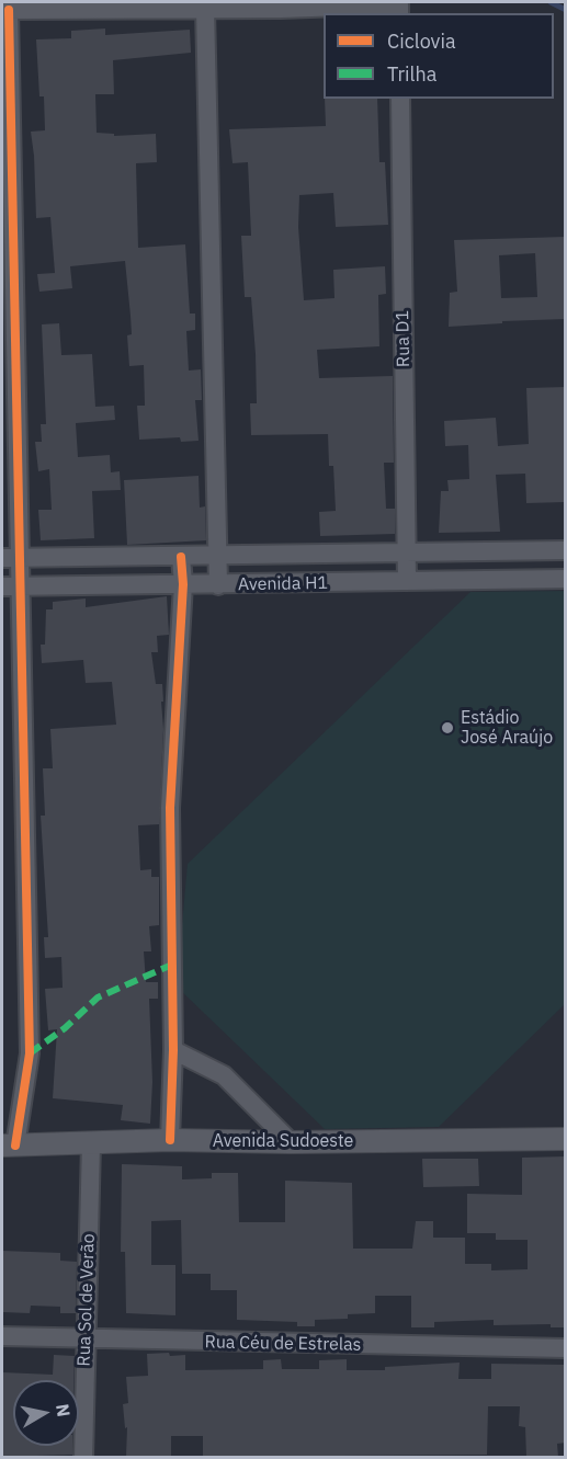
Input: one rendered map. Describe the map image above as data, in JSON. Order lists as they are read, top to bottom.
{
  "streets": {
    "street": [
      "Rua D1",
      "Avenida H1",
      "Avenida Sudoeste",
      "Rua Sol de Verão",
      "Rua Céu de Estrelas"
    ]
  },
  "crossings": [
    ["Rua D1", "Avenida H1"],
    ["Avenida Sudoeste", "Rua Sol de Verão"],
    ["Rua Sol de Verão", "Rua Céu de Estrelas"]
  ],
  "places": ["Estádio José Araújo"],
  "legend": ["Ciclovia", "Trilha"],
  "north": "right"
}
